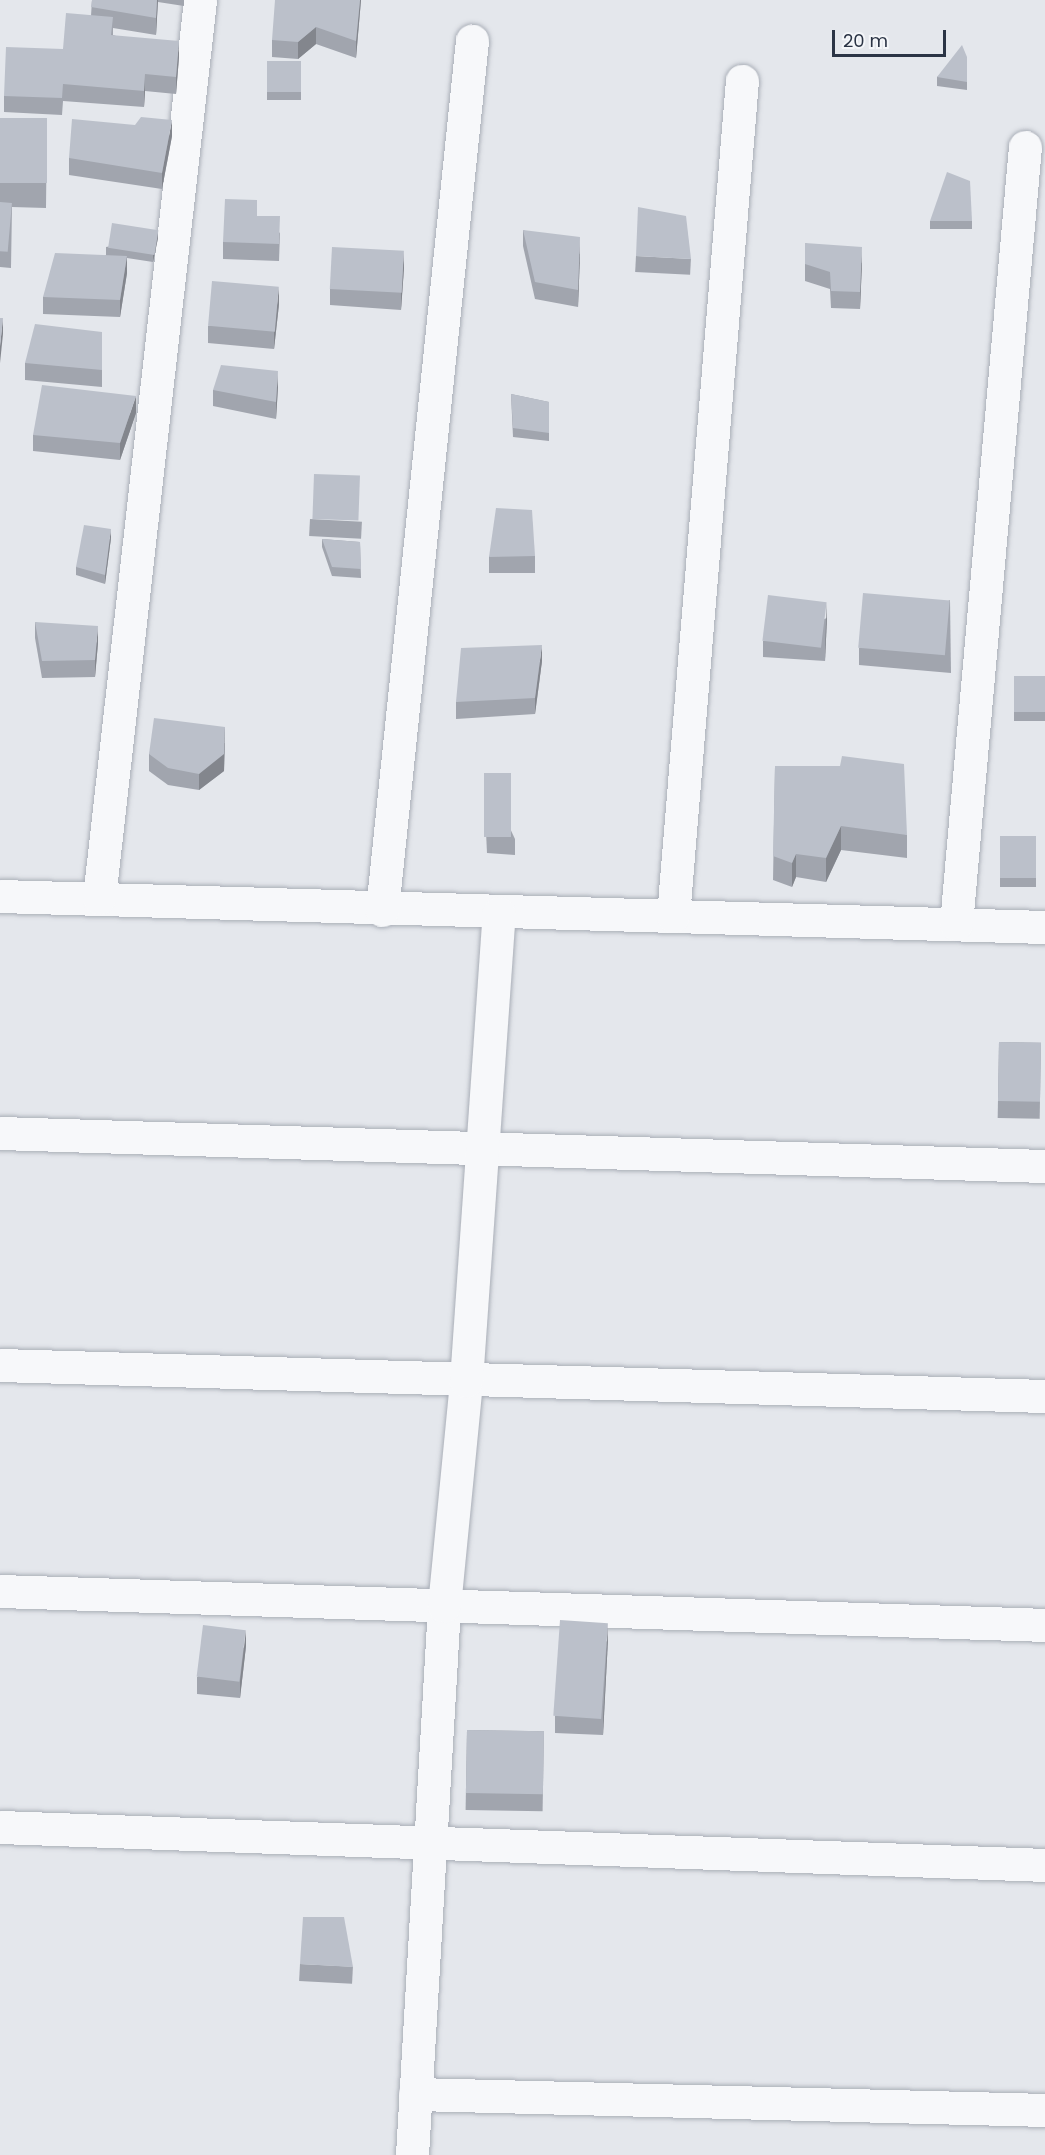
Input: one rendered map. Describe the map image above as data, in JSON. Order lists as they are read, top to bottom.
{
  "scale_bar": "20 m"
}
